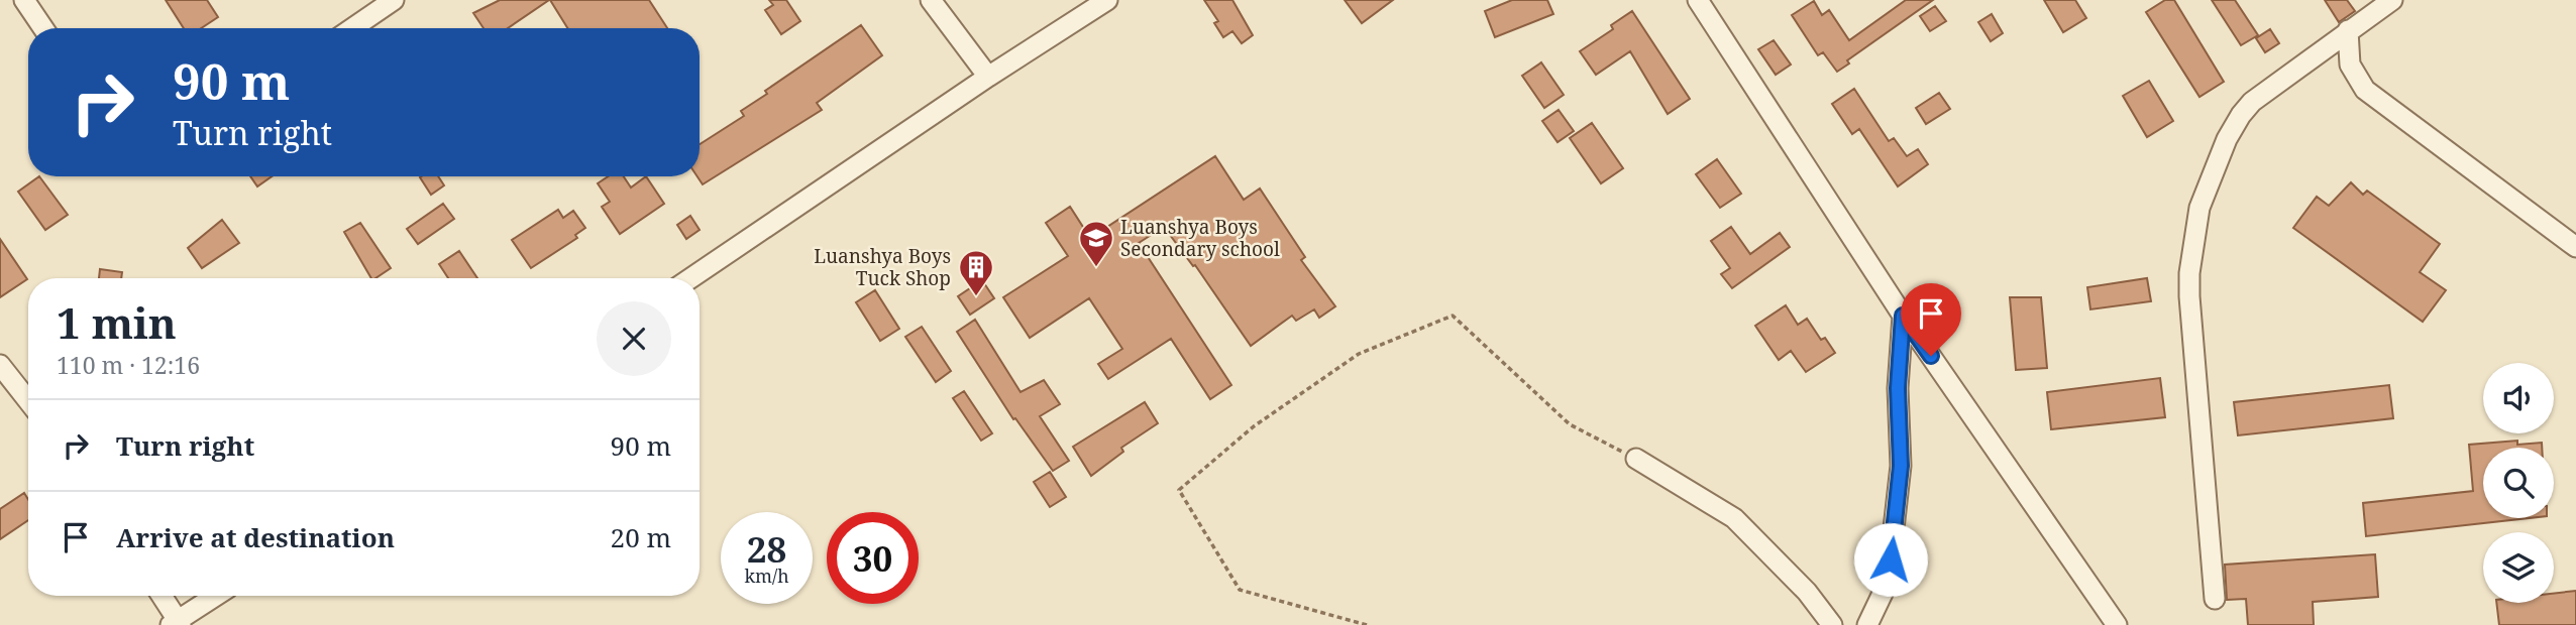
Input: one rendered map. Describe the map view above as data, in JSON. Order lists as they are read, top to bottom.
{
  "places": {
    "school or university": ["Luanshya Boys Secondary school"],
    "building": ["Luanshya Boys Tuck Shop"]
  },
  "page": {
    "turn": ["90 m", "Turn right"],
    "heading": ["1 min", "110 m · 12:16"],
    "list": [
      {
        "name": "Turn right",
        "value": "90 m"
      },
      {
        "name": "Arrive at destination",
        "value": "20 m"
      }
    ],
    "speed": "28 km/h",
    "limit": "30"
  }
}
